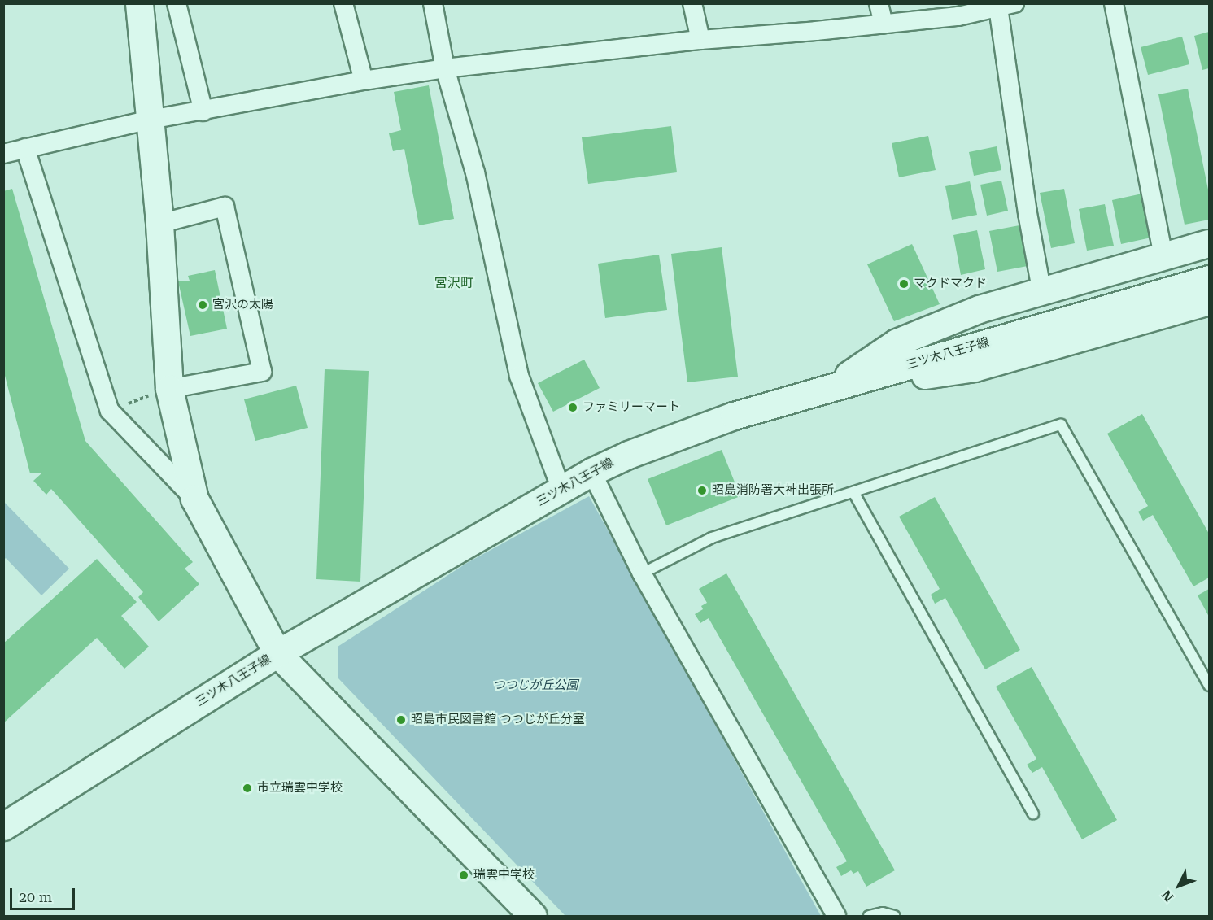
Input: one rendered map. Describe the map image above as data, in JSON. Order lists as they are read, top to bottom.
{
  "streets": {
    "street": ["三ツ木八王子線"]
  },
  "districts": ["宮沢町"],
  "parks": ["つつじが丘公園"],
  "places": [
    "マクドマクド",
    "宮沢の太陽",
    "ファミリーマート",
    "昭島消防署大神出張所",
    "昭島市民図書館 つつじが丘分室",
    "市立瑞雲中学校",
    "瑞雲中学校"
  ],
  "scale_bar": "20 m",
  "north": "bottom left"
}
